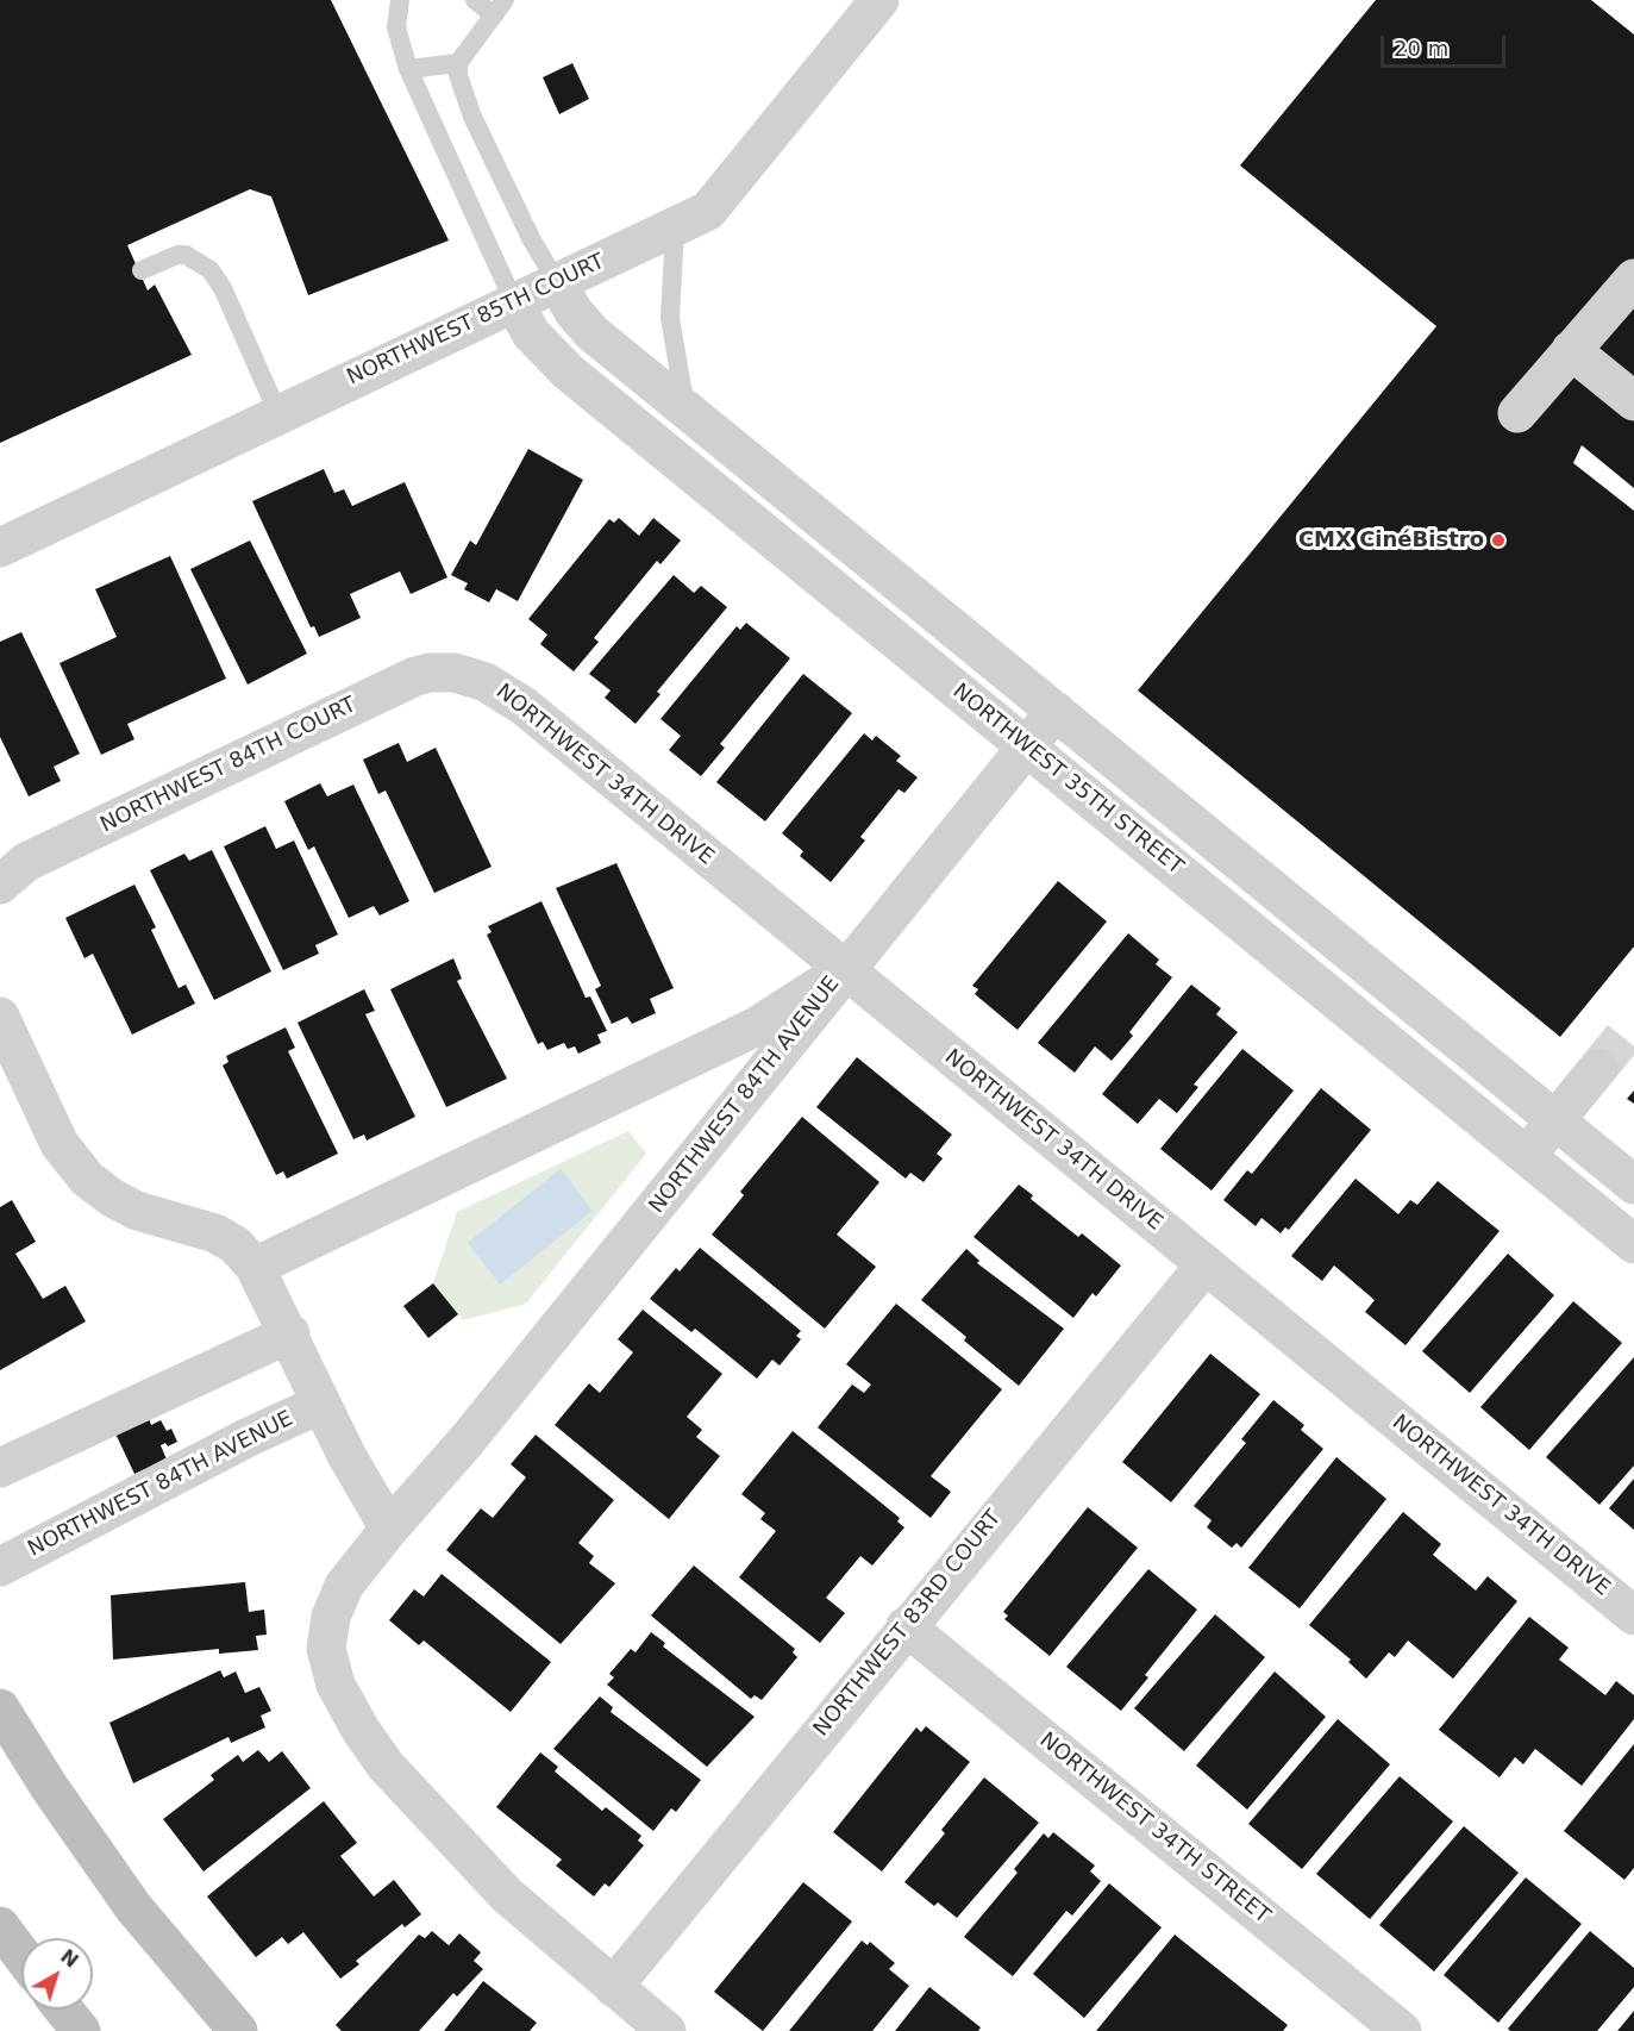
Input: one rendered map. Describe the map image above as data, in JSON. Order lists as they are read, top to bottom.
{
  "streets": {
    "street": [
      "NORTHWEST 85TH COURT",
      "NORTHWEST 84TH COURT",
      "NORTHWEST 34TH DRIVE",
      "NORTHWEST 35TH STREET",
      "NORTHWEST 84TH AVENUE",
      "NORTHWEST 83RD COURT",
      "NORTHWEST 34TH STREET"
    ]
  },
  "crossings": [
    ["NORTHWEST 85TH COURT", "NORTHWEST 35TH STREET"],
    ["NORTHWEST 84TH COURT", "NORTHWEST 34TH DRIVE"],
    ["NORTHWEST 34TH DRIVE", "NORTHWEST 84TH AVENUE"],
    ["NORTHWEST 34TH DRIVE", "NORTHWEST 83RD COURT"],
    ["NORTHWEST 84TH AVENUE", "NORTHWEST 83RD COURT"],
    ["NORTHWEST 83RD COURT", "NORTHWEST 34TH STREET"]
  ],
  "places": ["CMX CinéBistro"],
  "scale_bar": "20 m",
  "north": "top right"
}
